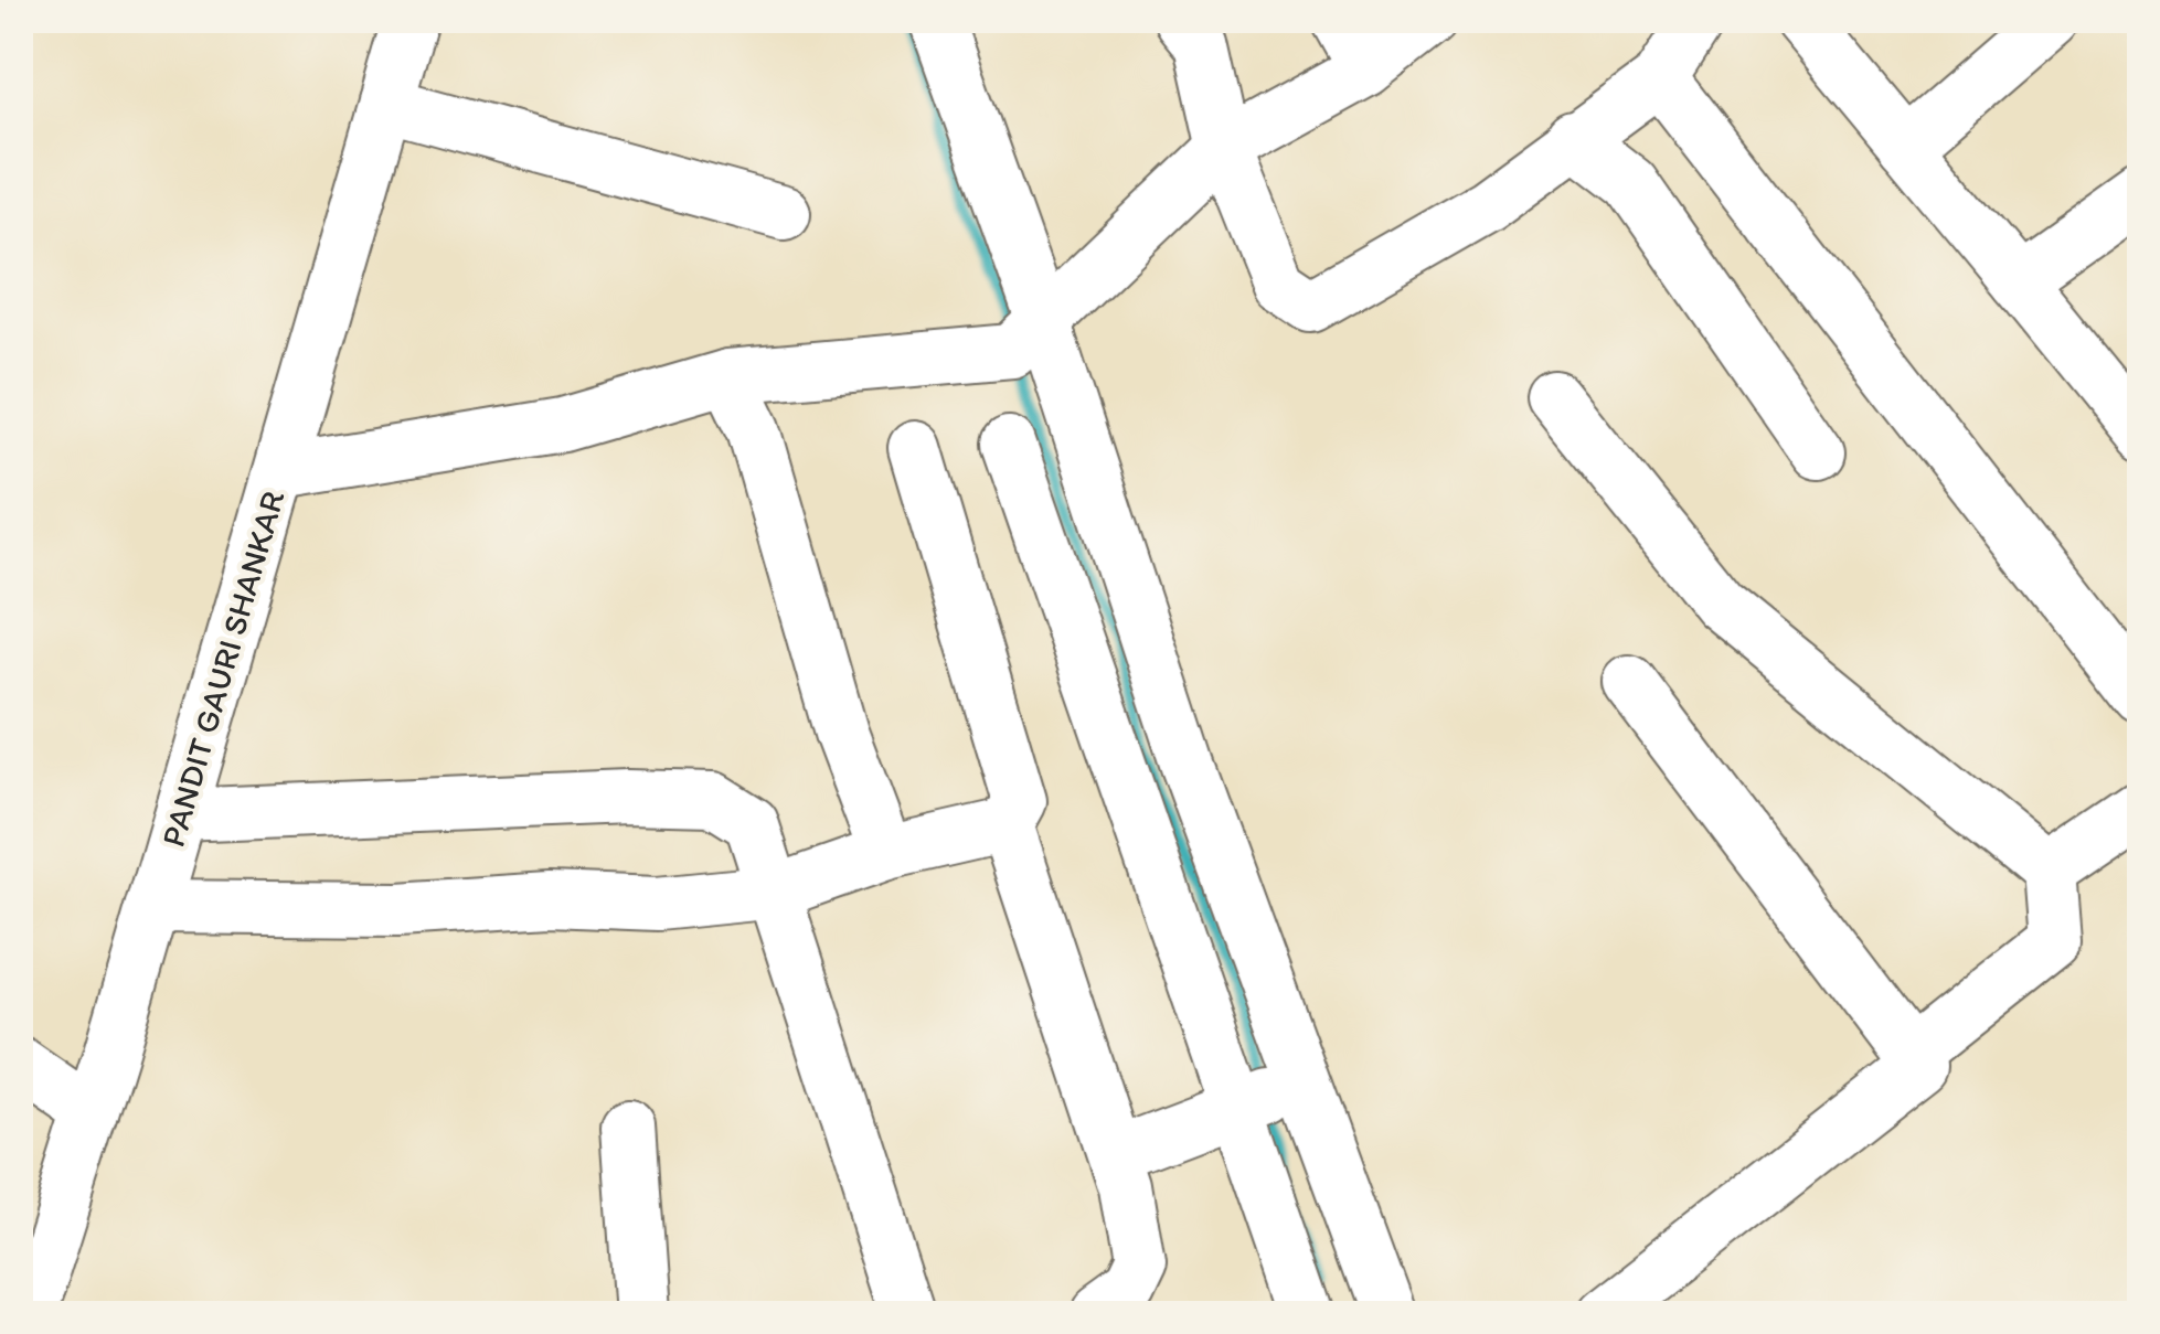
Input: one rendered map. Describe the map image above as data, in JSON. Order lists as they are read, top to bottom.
{
  "streets": {
    "street": ["PANDIT GAURI SHANKAR"]
  }
}
